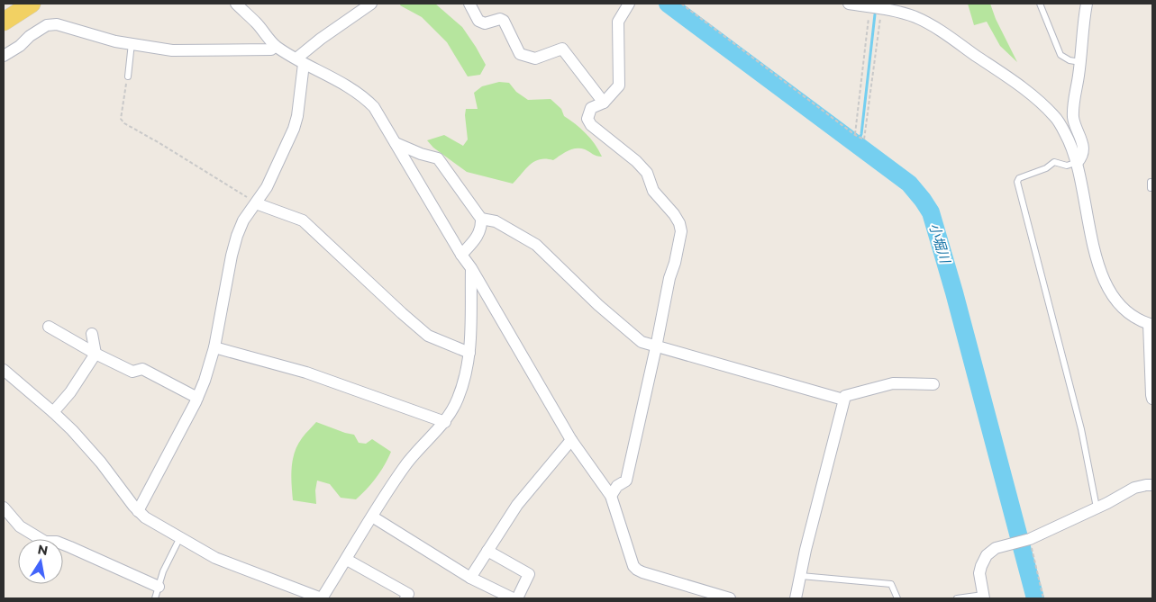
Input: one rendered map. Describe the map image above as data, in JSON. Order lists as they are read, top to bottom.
{
  "water": ["小堀川"],
  "north": "top"
}
